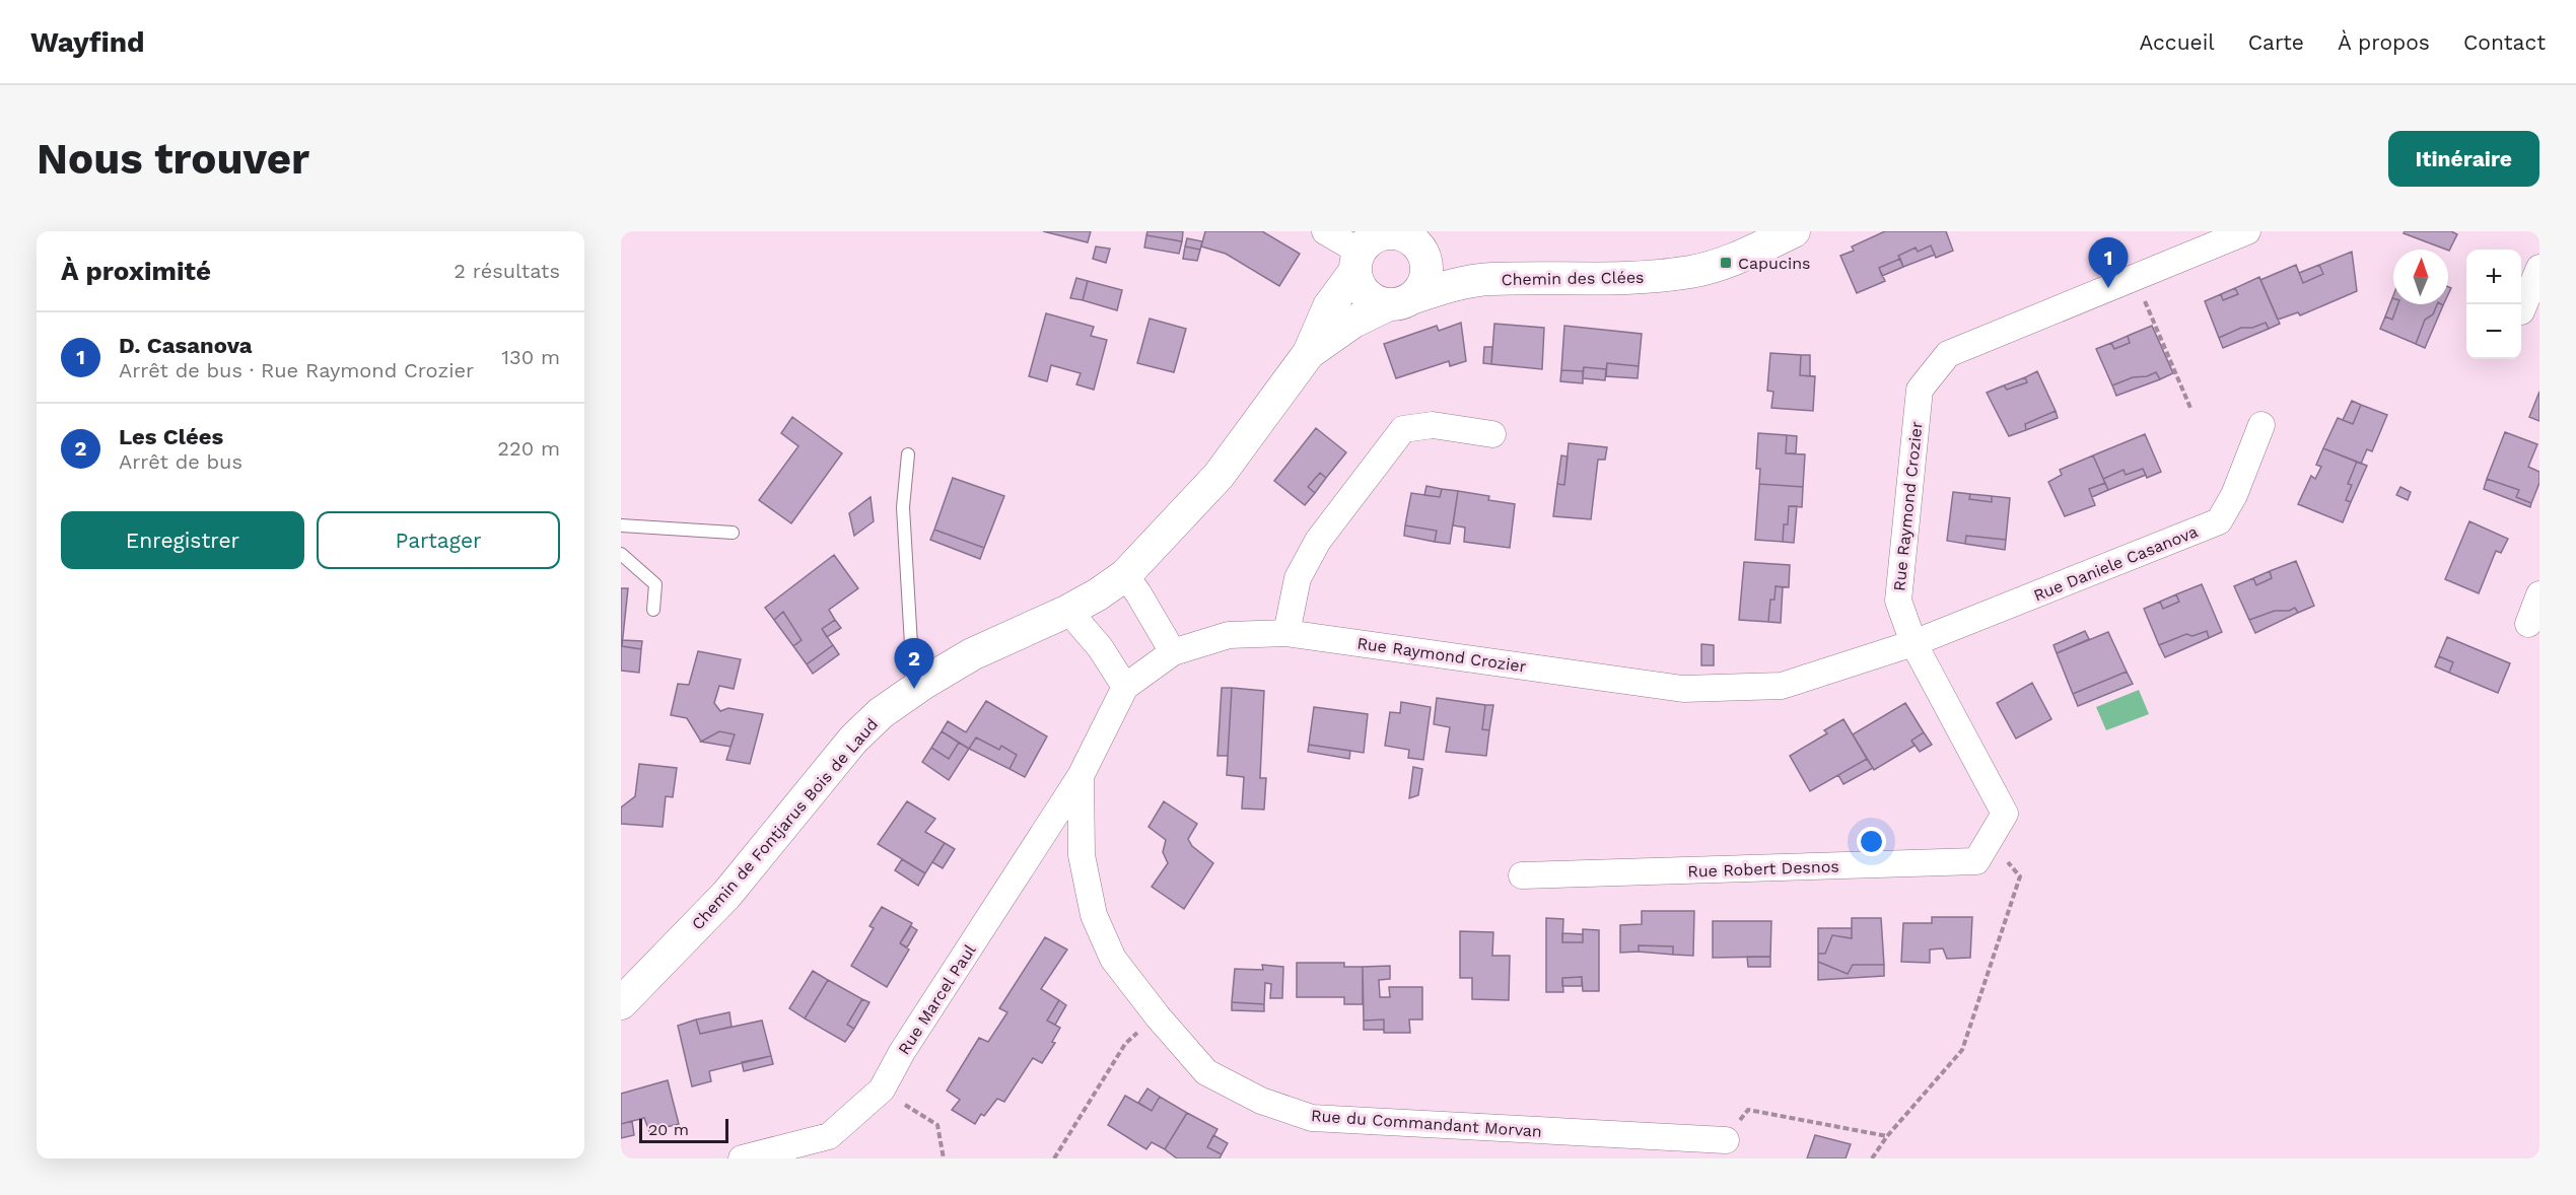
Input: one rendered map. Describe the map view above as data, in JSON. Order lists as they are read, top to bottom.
{
  "streets": {
    "street": [
      "Chemin des Clées",
      "Rue Raymond Crozier",
      "Rue Daniele Casanova",
      "Chemin de Fontjarus Bois de Laud",
      "Rue Robert Desnos",
      "Rue Marcel Paul",
      "Rue du Commandant Morvan"
    ]
  },
  "crossings": [
    ["Chemin des Clées", "Chemin de Fontjarus Bois de Laud"],
    ["Rue Raymond Crozier", "Rue Daniele Casanova"],
    ["Rue Raymond Crozier", "Rue Robert Desnos"],
    ["Rue Raymond Crozier", "Rue du Commandant Morvan"],
    ["Rue Daniele Casanova", "Rue Robert Desnos"],
    ["Rue Marcel Paul", "Rue du Commandant Morvan"]
  ],
  "places": {
    "transit": ["Capucins"]
  },
  "scale_bar": "20 m",
  "north": "top",
  "page": {
    "header": "Wayfind",
    "nav": [
      "Accueil",
      "Carte",
      "À propos",
      "Contact"
    ],
    "buttons": [
      "Itinéraire",
      ["Enregistrer", "Partager"]
    ],
    "title": "Nous trouver",
    "heading": ["À proximité", "2 résultats"],
    "pins": ["1", "2"],
    "map_buttons": ["+", "−"],
    "list": [
      {
        "mark": "1",
        "name": "D. Casanova",
        "note": "Arrêt de bus · Rue Raymond Crozier",
        "value": "130 m"
      },
      {
        "mark": "2",
        "name": "Les Clées",
        "note": "Arrêt de bus",
        "value": "220 m"
      }
    ],
    "scale": "20 m"
  }
}
